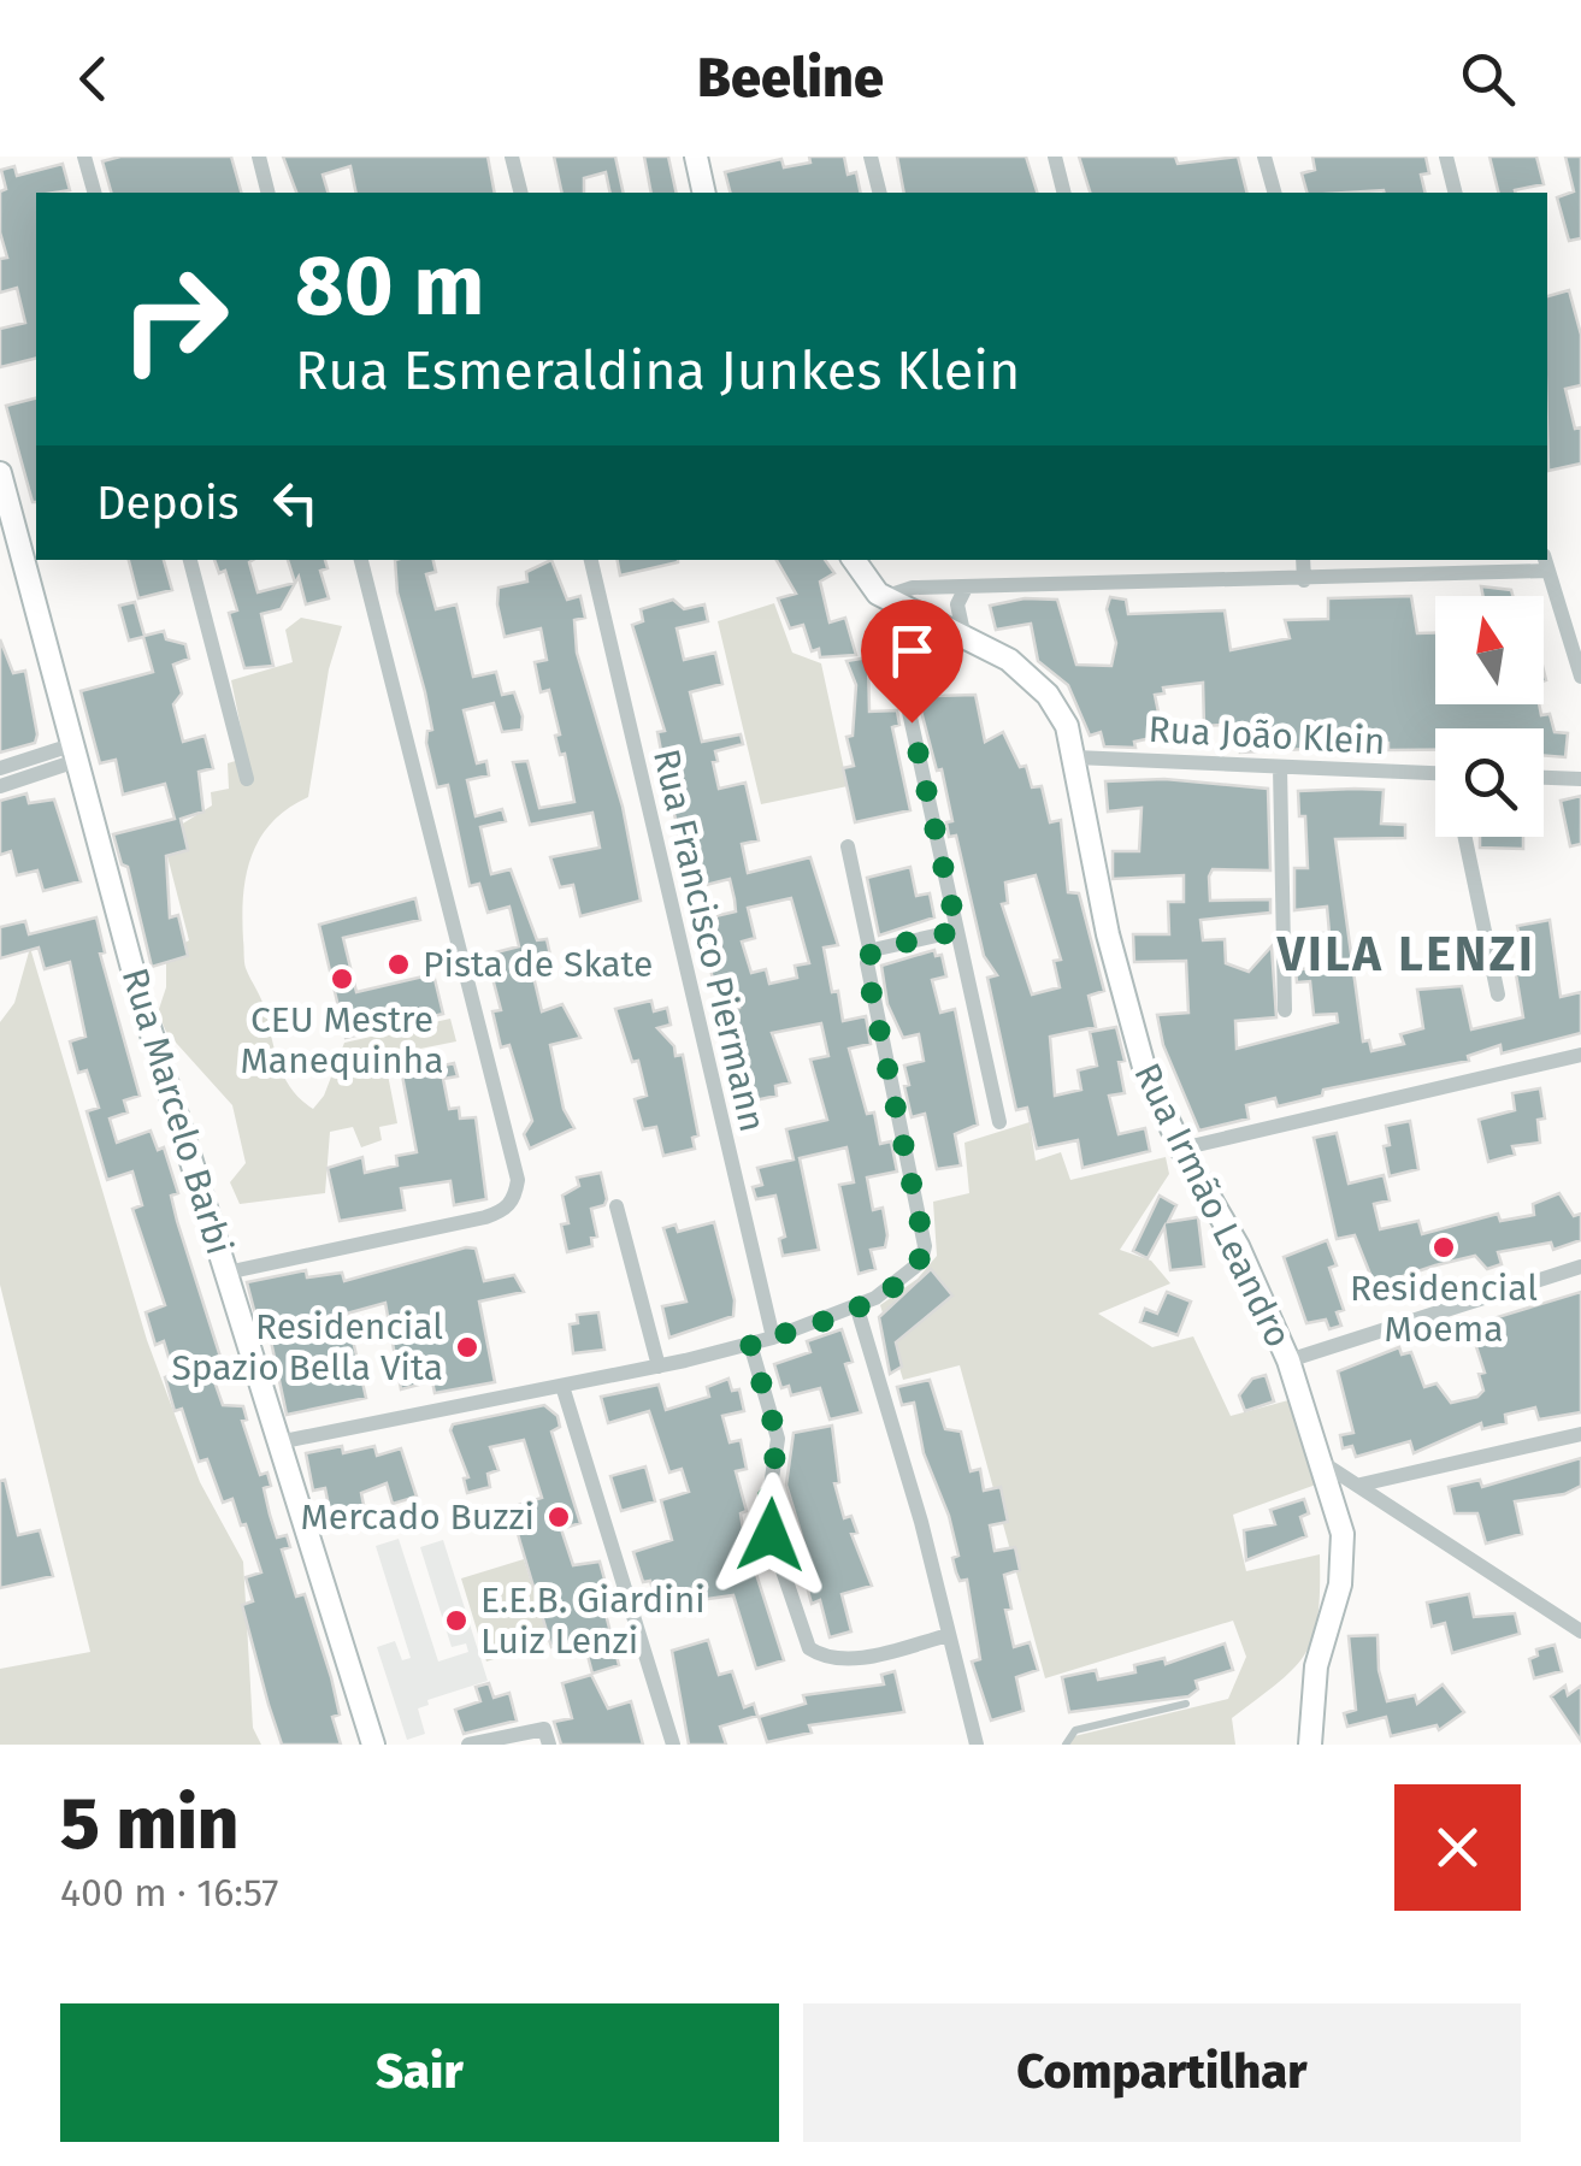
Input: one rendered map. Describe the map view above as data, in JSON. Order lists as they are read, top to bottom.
{
  "streets": {
    "street": [
      "Rua João Klein",
      "Rua Francisco Piermann",
      "Rua Marcelo Barbi",
      "Rua Irmão Leandro"
    ]
  },
  "crossings": [
    ["Rua João Klein", "Rua Irmão Leandro"]
  ],
  "districts": ["VILA LENZI"],
  "places": [
    "Pista de Skate",
    "CEU Mestre Manequinha",
    "Residencial Moema",
    "Residencial Spazio Bella Vita",
    "Mercado Buzzi",
    "E.E.B. Giardini Luiz Lenzi"
  ],
  "north": "top",
  "page": {
    "header": "Beeline",
    "turn": ["80 m", "Rua Esmeraldina Junkes Klein"],
    "then": "Depois",
    "heading": ["5 min", "400 m · 16:57"],
    "buttons": ["Sair", "Compartilhar"]
  }
}
